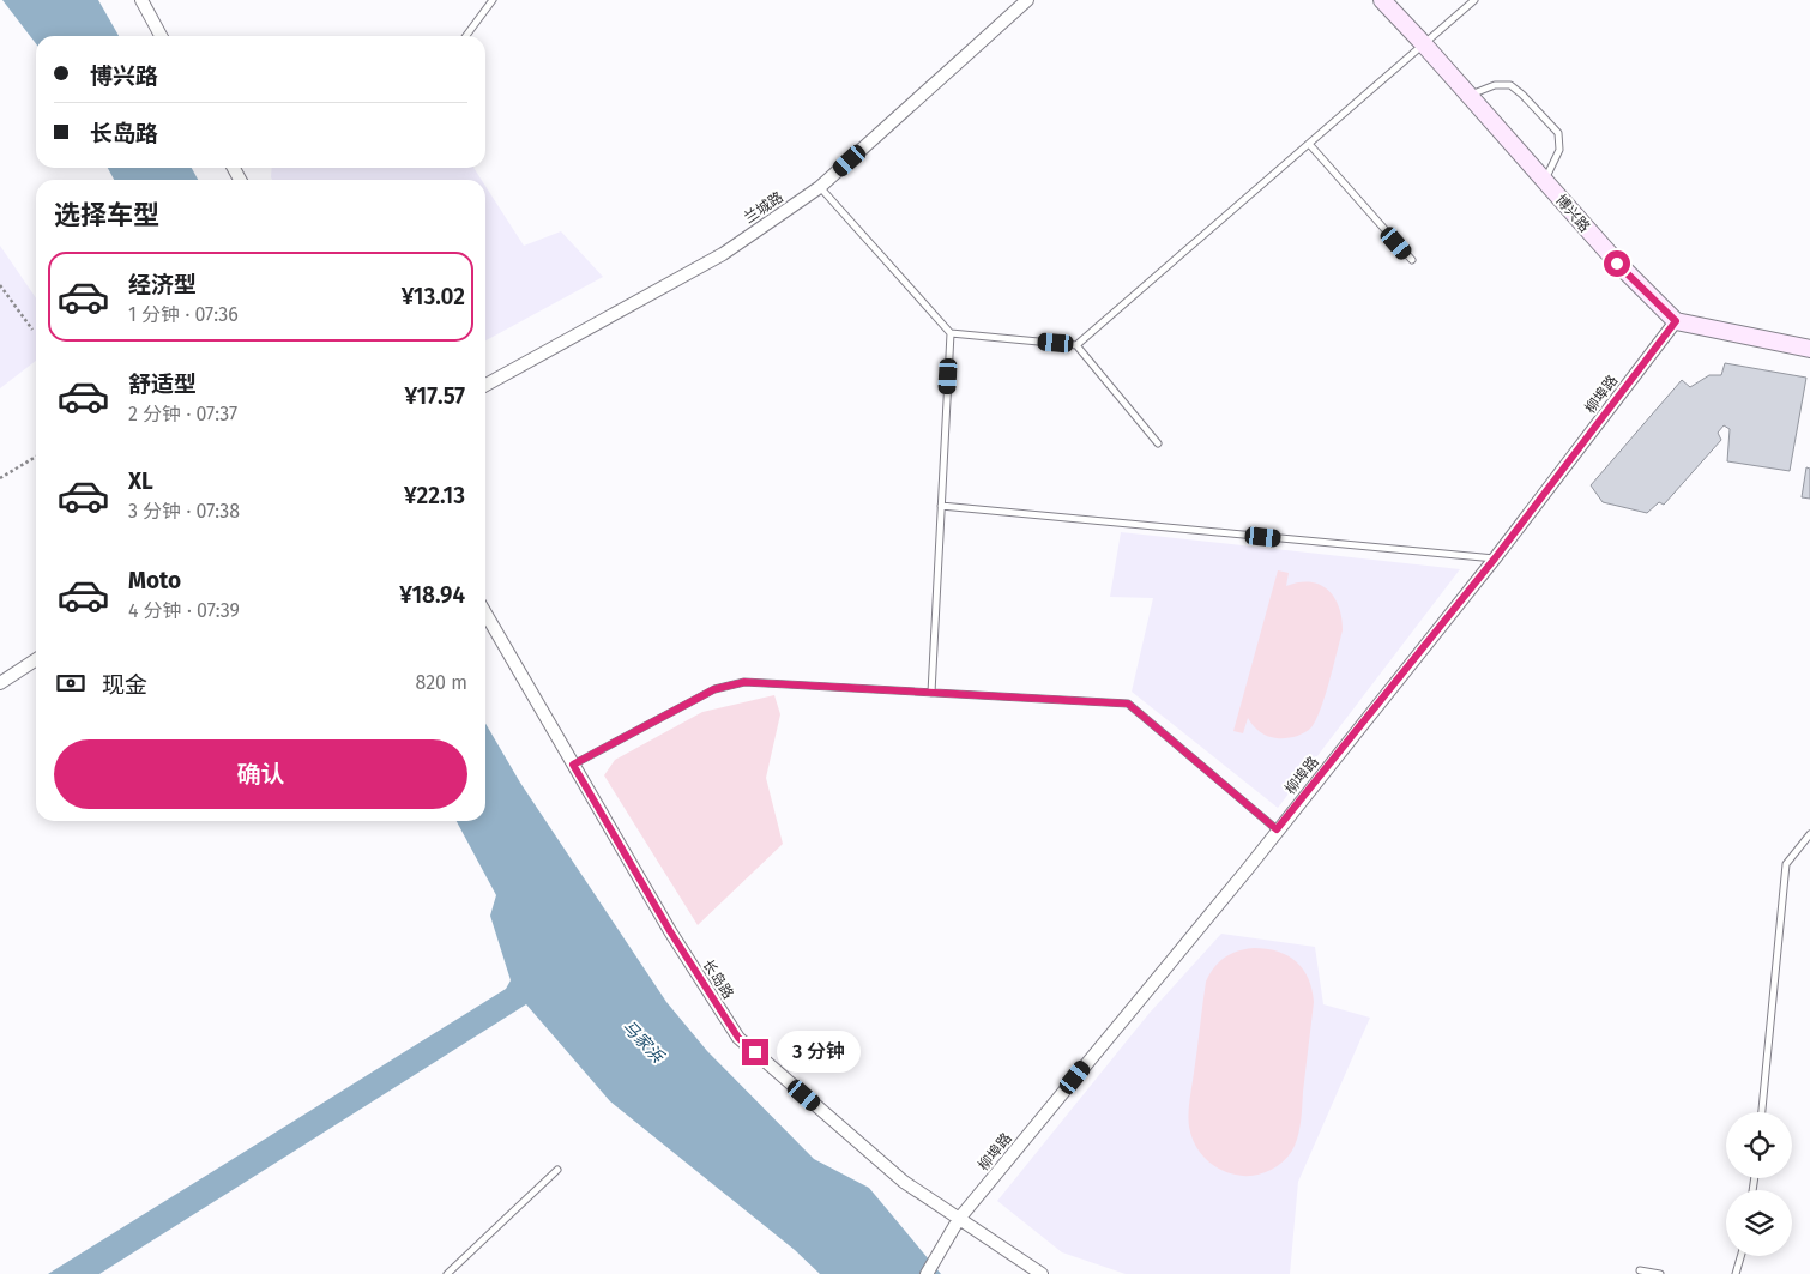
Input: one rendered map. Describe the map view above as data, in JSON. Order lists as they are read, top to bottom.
{
  "streets": {
    "street": [
      "兰城路",
      "博兴路",
      "柳埠路",
      "长岛路"
    ]
  },
  "crossings": [
    ["博兴路", "柳埠路"],
    ["柳埠路", "长岛路"]
  ],
  "water": ["马家浜"],
  "page": {
    "banner": ["博兴路", "长岛路"],
    "heading": "选择车型",
    "list": [
      {
        "name": "经济型",
        "note": "1 分钟 · 07:36",
        "value": "¥13.02"
      },
      {
        "name": "舒适型",
        "note": "2 分钟 · 07:37",
        "value": "¥17.57"
      },
      {
        "name": "XL",
        "note": "3 分钟 · 07:38",
        "value": "¥22.13"
      },
      {
        "name": "Moto",
        "note": "4 分钟 · 07:39",
        "value": "¥18.94"
      }
    ],
    "pay": ["现金", "820 m"],
    "buttons": "确认",
    "bubble": "3 分钟"
  }
}
